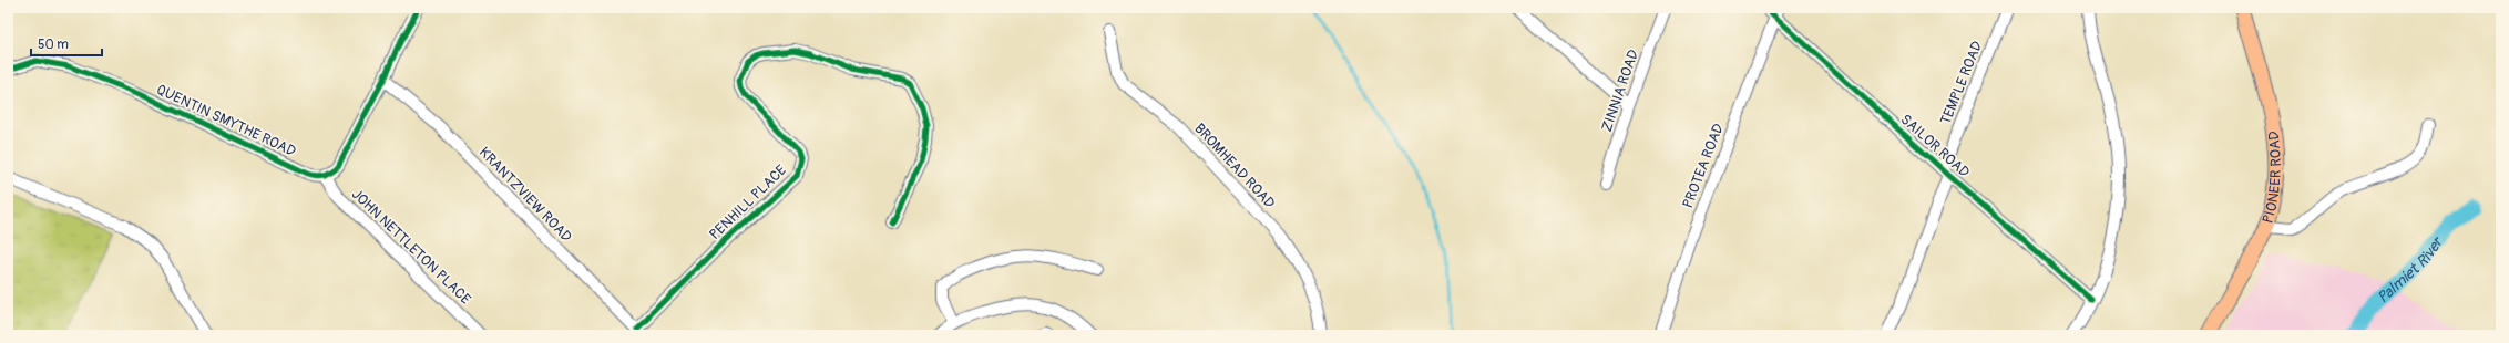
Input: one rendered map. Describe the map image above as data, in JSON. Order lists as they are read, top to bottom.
{
  "streets": {
    "main road": ["PIONEER ROAD"],
    "street": [
      "TEMPLE ROAD",
      "ZINNIA ROAD",
      "QUENTIN SMYTHE ROAD",
      "SAILOR ROAD",
      "BROMHEAD ROAD",
      "PROTEA ROAD",
      "KRANTZVIEW ROAD",
      "PENHILL PLACE",
      "JOHN NETTLETON PLACE"
    ]
  },
  "crossings": [
    ["TEMPLE ROAD", "SAILOR ROAD"],
    ["QUENTIN SMYTHE ROAD", "JOHN NETTLETON PLACE"],
    ["SAILOR ROAD", "PROTEA ROAD"],
    ["KRANTZVIEW ROAD", "PENHILL PLACE"]
  ],
  "water": ["Palmiet River"],
  "scale_bar": "50 m"
}
